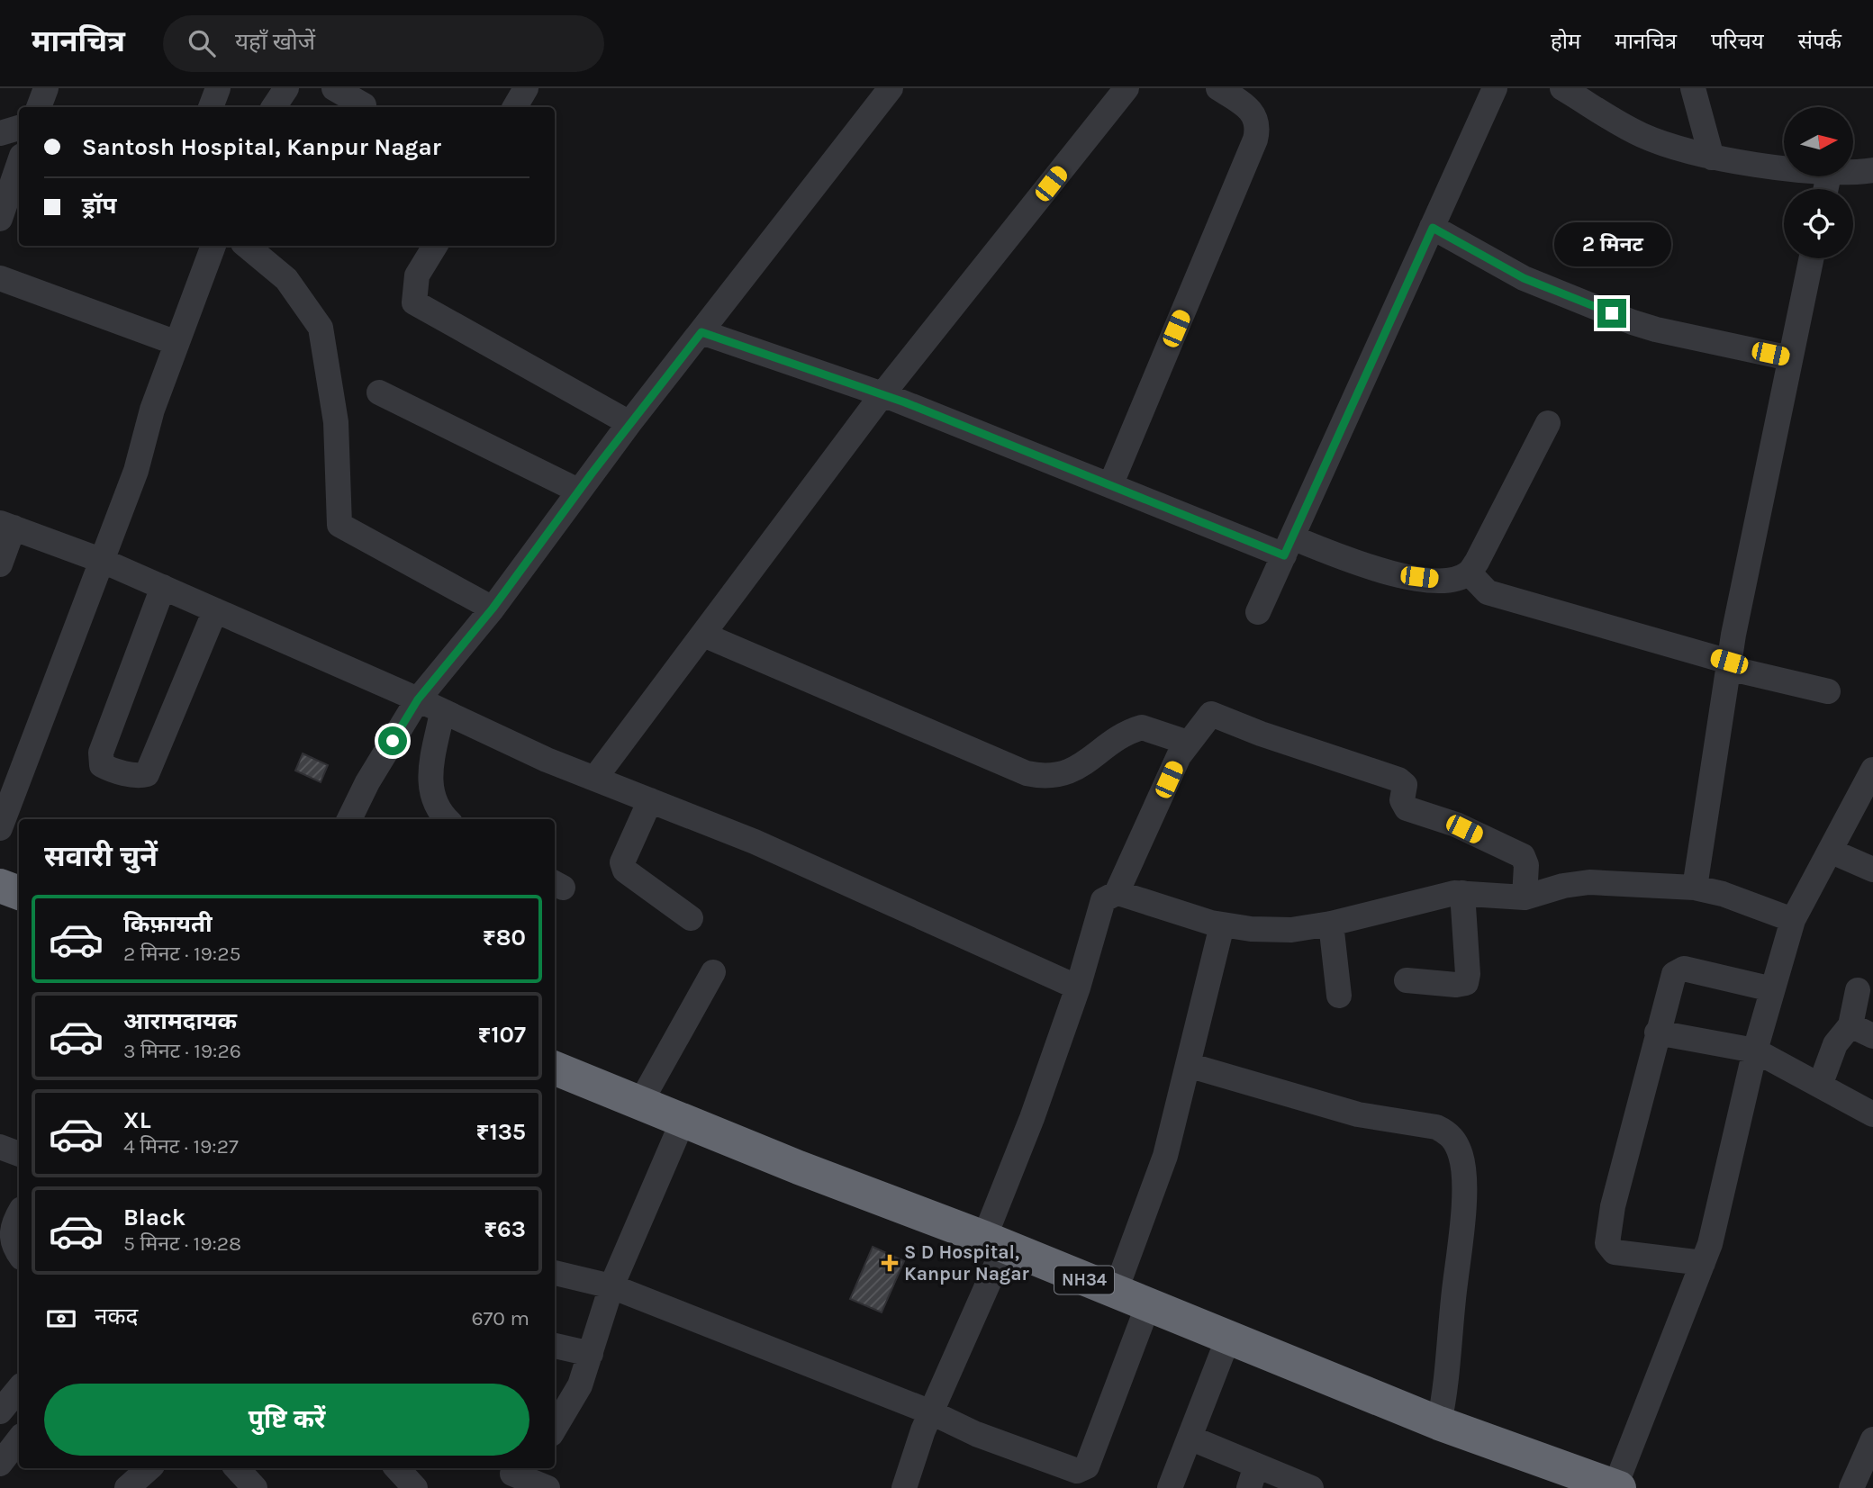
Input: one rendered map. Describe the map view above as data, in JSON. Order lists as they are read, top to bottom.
{
  "streets": {
    "highway": ["NH34"]
  },
  "places": {
    "health": ["S D Hospital, Kanpur Nagar"]
  },
  "north": "right",
  "page": {
    "header": "मानचित्र",
    "search": "यहाँ खोजें",
    "nav": [
      "होम",
      "मानचित्र",
      "परिचय",
      "संपर्क"
    ],
    "banner": ["Santosh Hospital, Kanpur Nagar", "ड्रॉप"],
    "bubble": "2 मिनट",
    "heading": "सवारी चुनें",
    "list": [
      {
        "name": "किफ़ायती",
        "note": "2 मिनट · 19:25",
        "value": "₹80"
      },
      {
        "name": "आरामदायक",
        "note": "3 मिनट · 19:26",
        "value": "₹107"
      },
      {
        "name": "XL",
        "note": "4 मिनट · 19:27",
        "value": "₹135"
      },
      {
        "name": "Black",
        "note": "5 मिनट · 19:28",
        "value": "₹63"
      }
    ],
    "pay": ["नकद", "670 m"],
    "buttons": "पुष्टि करें"
  }
}
